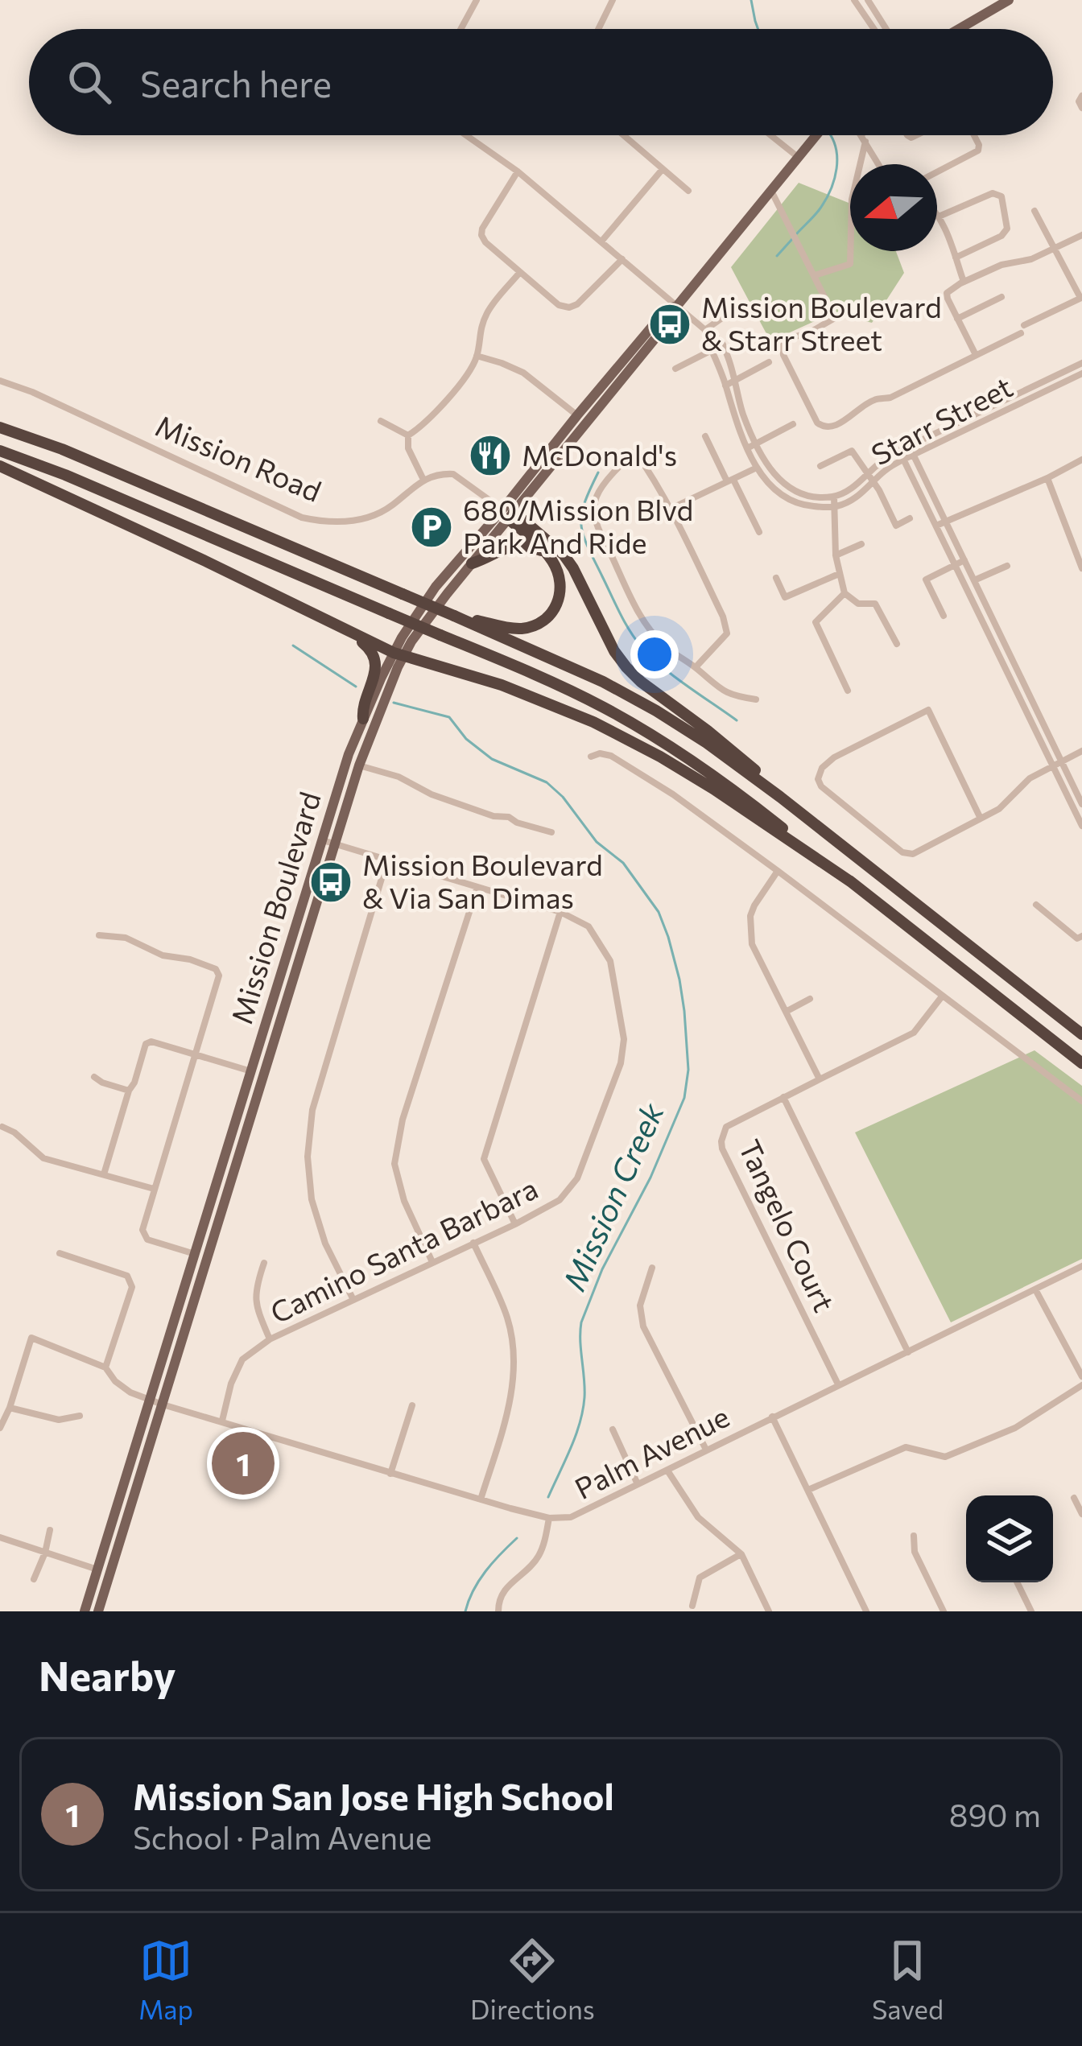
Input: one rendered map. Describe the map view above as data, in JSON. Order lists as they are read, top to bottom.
{
  "streets": {
    "main road": ["Mission Boulevard"],
    "street": [
      "Starr Street",
      "Mission Road",
      "Tangelo Court",
      "Camino Santa Barbara",
      "Palm Avenue"
    ]
  },
  "crossings": [
    ["Mission Boulevard", "Palm Avenue"],
    ["Tangelo Court", "Palm Avenue"],
    ["Camino Santa Barbara", "Palm Avenue"]
  ],
  "water": ["Mission Creek"],
  "places": {
    "bus stop": ["Mission Boulevard & Starr Street", "Mission Boulevard & Via San Dimas"],
    "restaurant": ["McDonald's"],
    "parking": ["680/Mission Blvd Park And Ride"]
  },
  "north": "left",
  "page": {
    "search": "Search here",
    "pins": "1",
    "heading": "Nearby",
    "list": [
      {
        "mark": "1",
        "name": "Mission San Jose High School",
        "note": "School · Palm Avenue",
        "value": "890 m"
      }
    ],
    "nav": ["Map", "Directions", "Saved"]
  }
}
